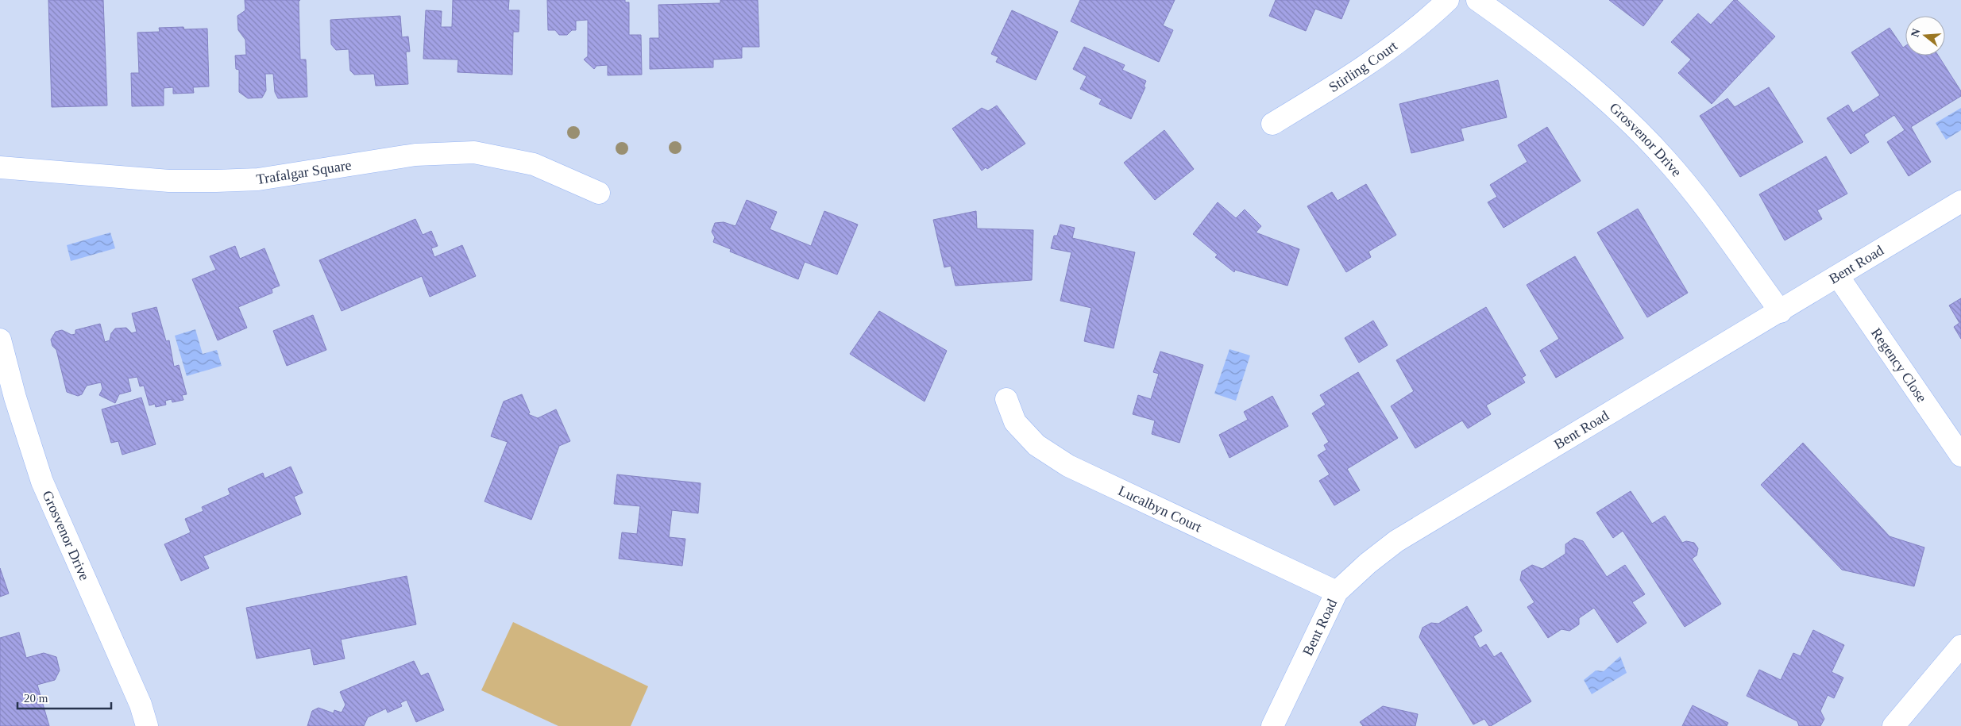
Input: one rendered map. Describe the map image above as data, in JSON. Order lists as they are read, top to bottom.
{
  "streets": {
    "street": [
      "Stirling Court",
      "Grosvenor Drive",
      "Trafalgar Square",
      "Bent Road",
      "Regency Close",
      "Lucalbyn Court"
    ]
  },
  "crossings": [
    ["Grosvenor Drive", "Bent Road"],
    ["Bent Road", "Regency Close"],
    ["Bent Road", "Lucalbyn Court"]
  ],
  "scale_bar": "20 m",
  "north": "left"
}
